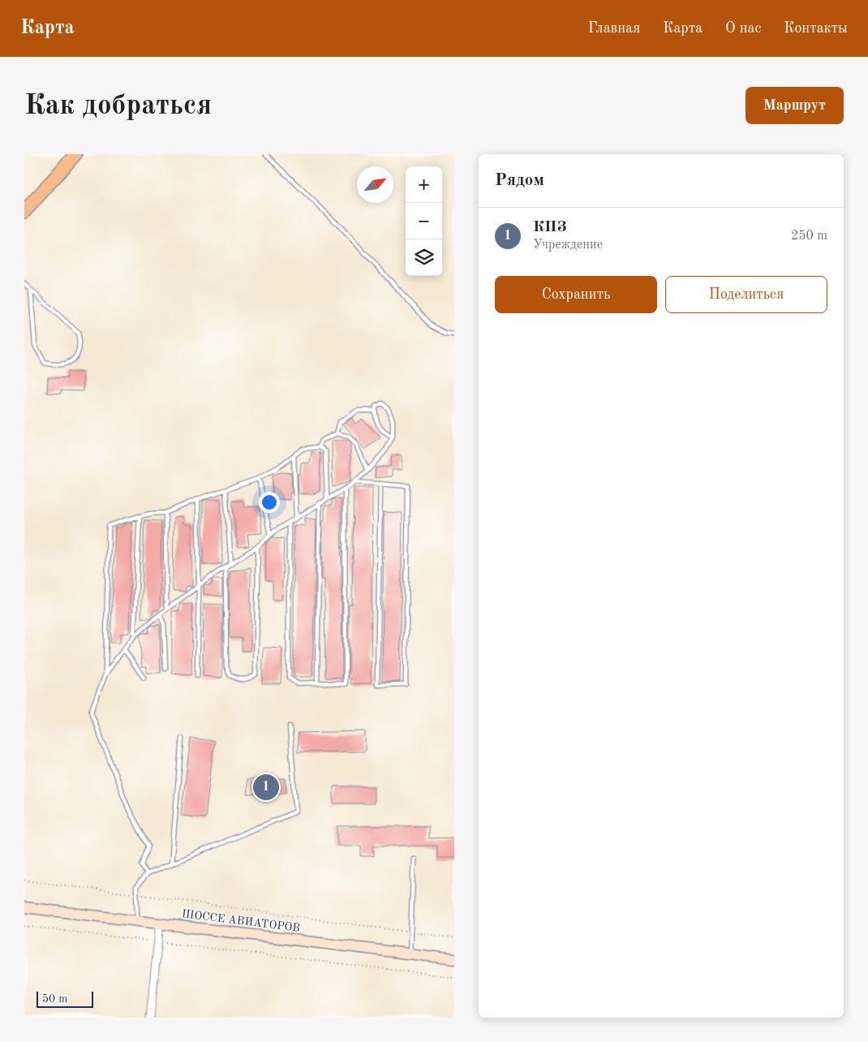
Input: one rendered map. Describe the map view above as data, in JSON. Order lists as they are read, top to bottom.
{
  "streets": {
    "street": ["ШОССЕ АВИАТОРОВ"]
  },
  "scale_bar": "50 m",
  "north": "top right",
  "page": {
    "header": "Карта",
    "nav": [
      "Главная",
      "Карта",
      "О нас",
      "Контакты"
    ],
    "buttons": [
      "Маршрут",
      ["Сохранить", "Поделиться"]
    ],
    "title": "Как добраться",
    "heading": "Рядом",
    "map_buttons": ["+", "−"],
    "list": [
      {
        "mark": "1",
        "name": "КПЗ",
        "note": "Учреждение",
        "value": "250 m"
      }
    ],
    "pins": "1",
    "scale": "50 m"
  }
}
